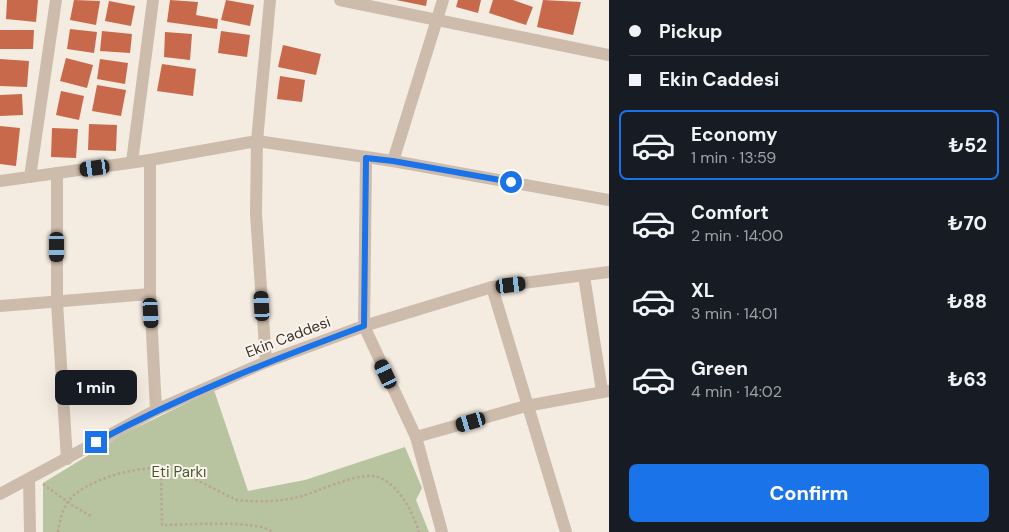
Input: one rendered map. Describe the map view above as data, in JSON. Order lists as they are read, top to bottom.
{
  "streets": {
    "street": ["Ekin Caddesi"]
  },
  "parks": ["Eti Parkı"],
  "page": {
    "banner": ["Pickup", "Ekin Caddesi"],
    "list": [
      {
        "name": "Economy",
        "note": "1 min · 13:59",
        "value": "₺52"
      },
      {
        "name": "Comfort",
        "note": "2 min · 14:00",
        "value": "₺70"
      },
      {
        "name": "XL",
        "note": "3 min · 14:01",
        "value": "₺88"
      },
      {
        "name": "Green",
        "note": "4 min · 14:02",
        "value": "₺63"
      }
    ],
    "bubble": "1 min",
    "buttons": "Confirm"
  }
}
